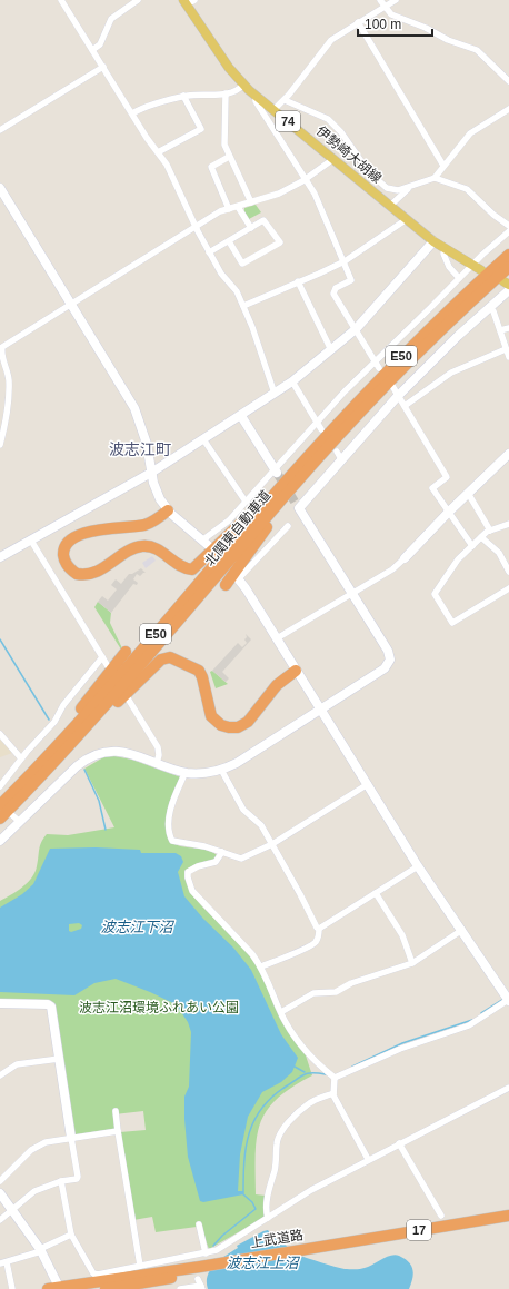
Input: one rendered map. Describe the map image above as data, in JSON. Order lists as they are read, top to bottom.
{
  "streets": {
    "highway": [
      "E50",
      "北関東自動車道",
      "17",
      "上武道路"
    ],
    "main road": ["74", "伊勢崎大胡線"]
  },
  "districts": ["波志江町"],
  "water": ["波志江下沼", "波志江上沼"],
  "parks": ["波志江沼環境ふれあい公園"],
  "scale_bar": "100 m"
}
